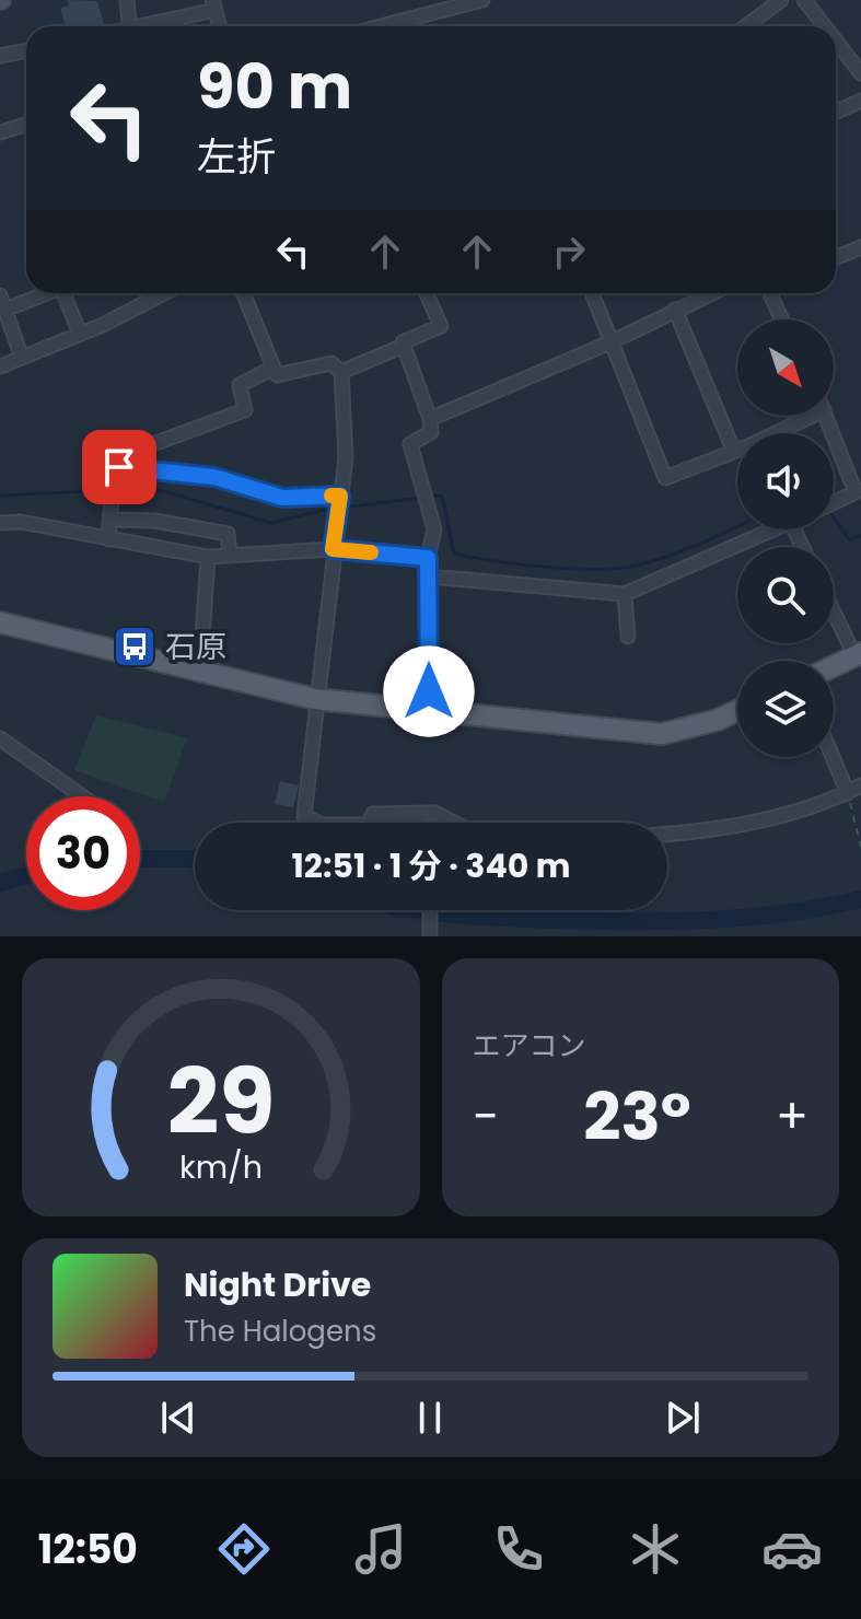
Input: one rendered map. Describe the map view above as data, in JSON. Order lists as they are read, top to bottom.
{
  "places": {
    "bus stop": ["石原"]
  },
  "north": "bottom right",
  "page": {
    "turn": ["90 m", "左折"],
    "limit": "30",
    "trip": "12:51 · 1 分 · 340 m",
    "tile": "エアコン",
    "heat": ["−", "23°", "+"],
    "song": ["Night Drive", "The Halogens"],
    "tabs": "12:50",
    "gauge": ["29", "km/h"]
  }
}
